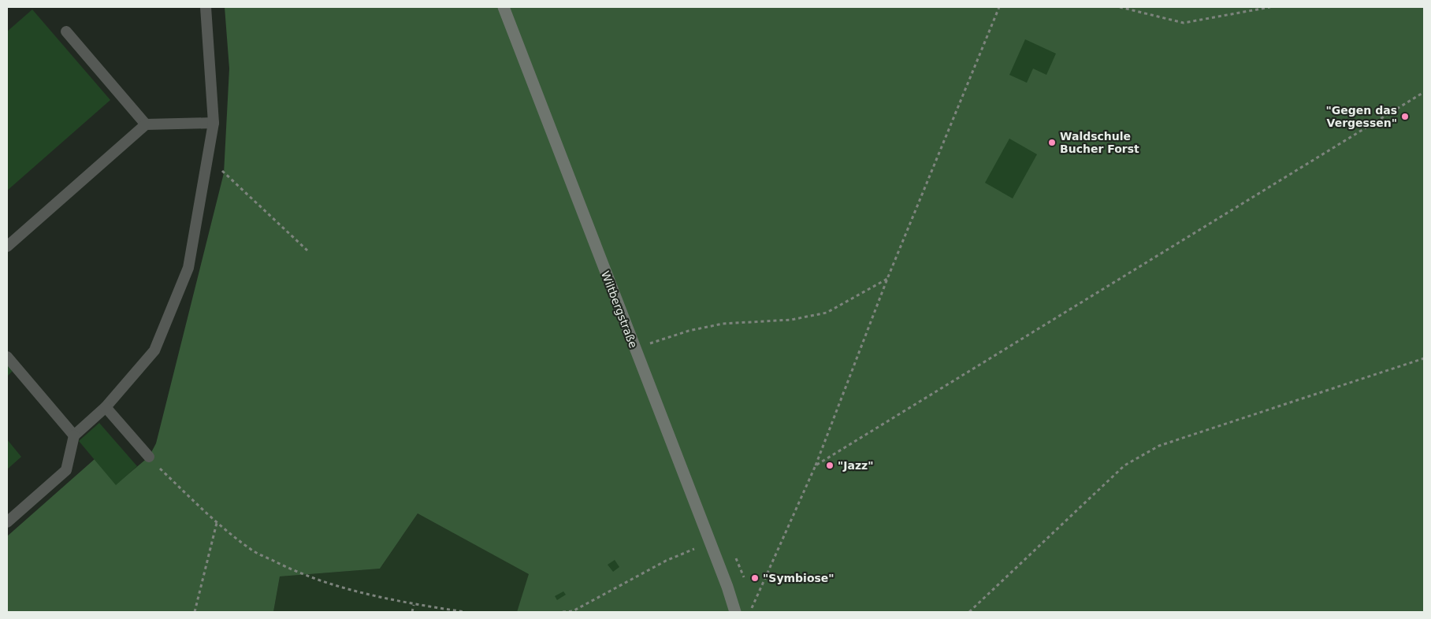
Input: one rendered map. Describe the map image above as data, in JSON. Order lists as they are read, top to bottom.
{
  "streets": {
    "main road": ["Wiltbergstraße"]
  },
  "places": [
    "\"Gegen das Vergessen\"",
    "Waldschule Bucher Forst",
    "\"Jazz\"",
    "\"Symbiose\""
  ]
}
